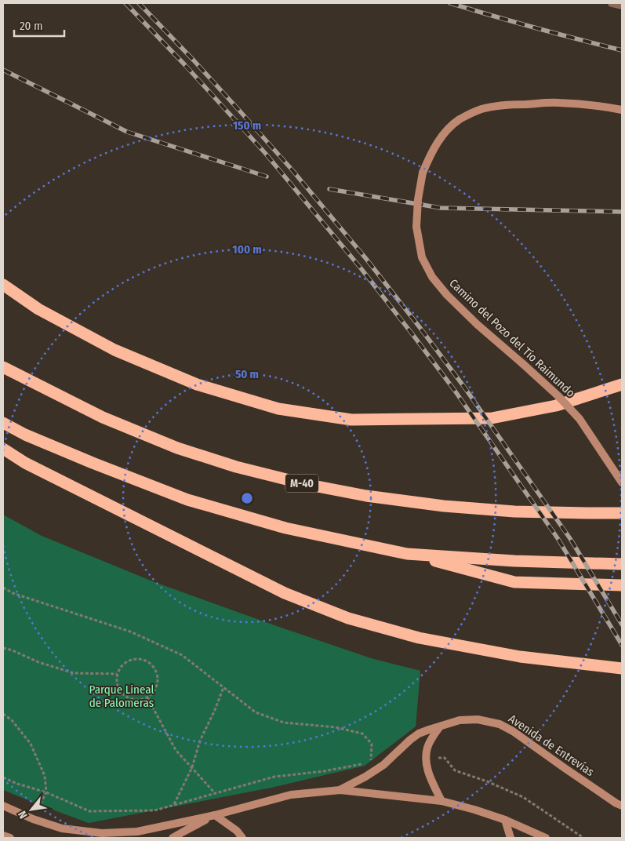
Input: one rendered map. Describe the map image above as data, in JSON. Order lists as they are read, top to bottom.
{
  "streets": {
    "highway": ["M-40"],
    "main road": ["Camino del Pozo del Tío Raimundo", "Avenida de Entrevías"]
  },
  "parks": ["Parque Lineal de Palomeras"],
  "scale_bar": "20 m",
  "north": "bottom left",
  "rings": ["150 m", "100 m", "50 m"]
}
